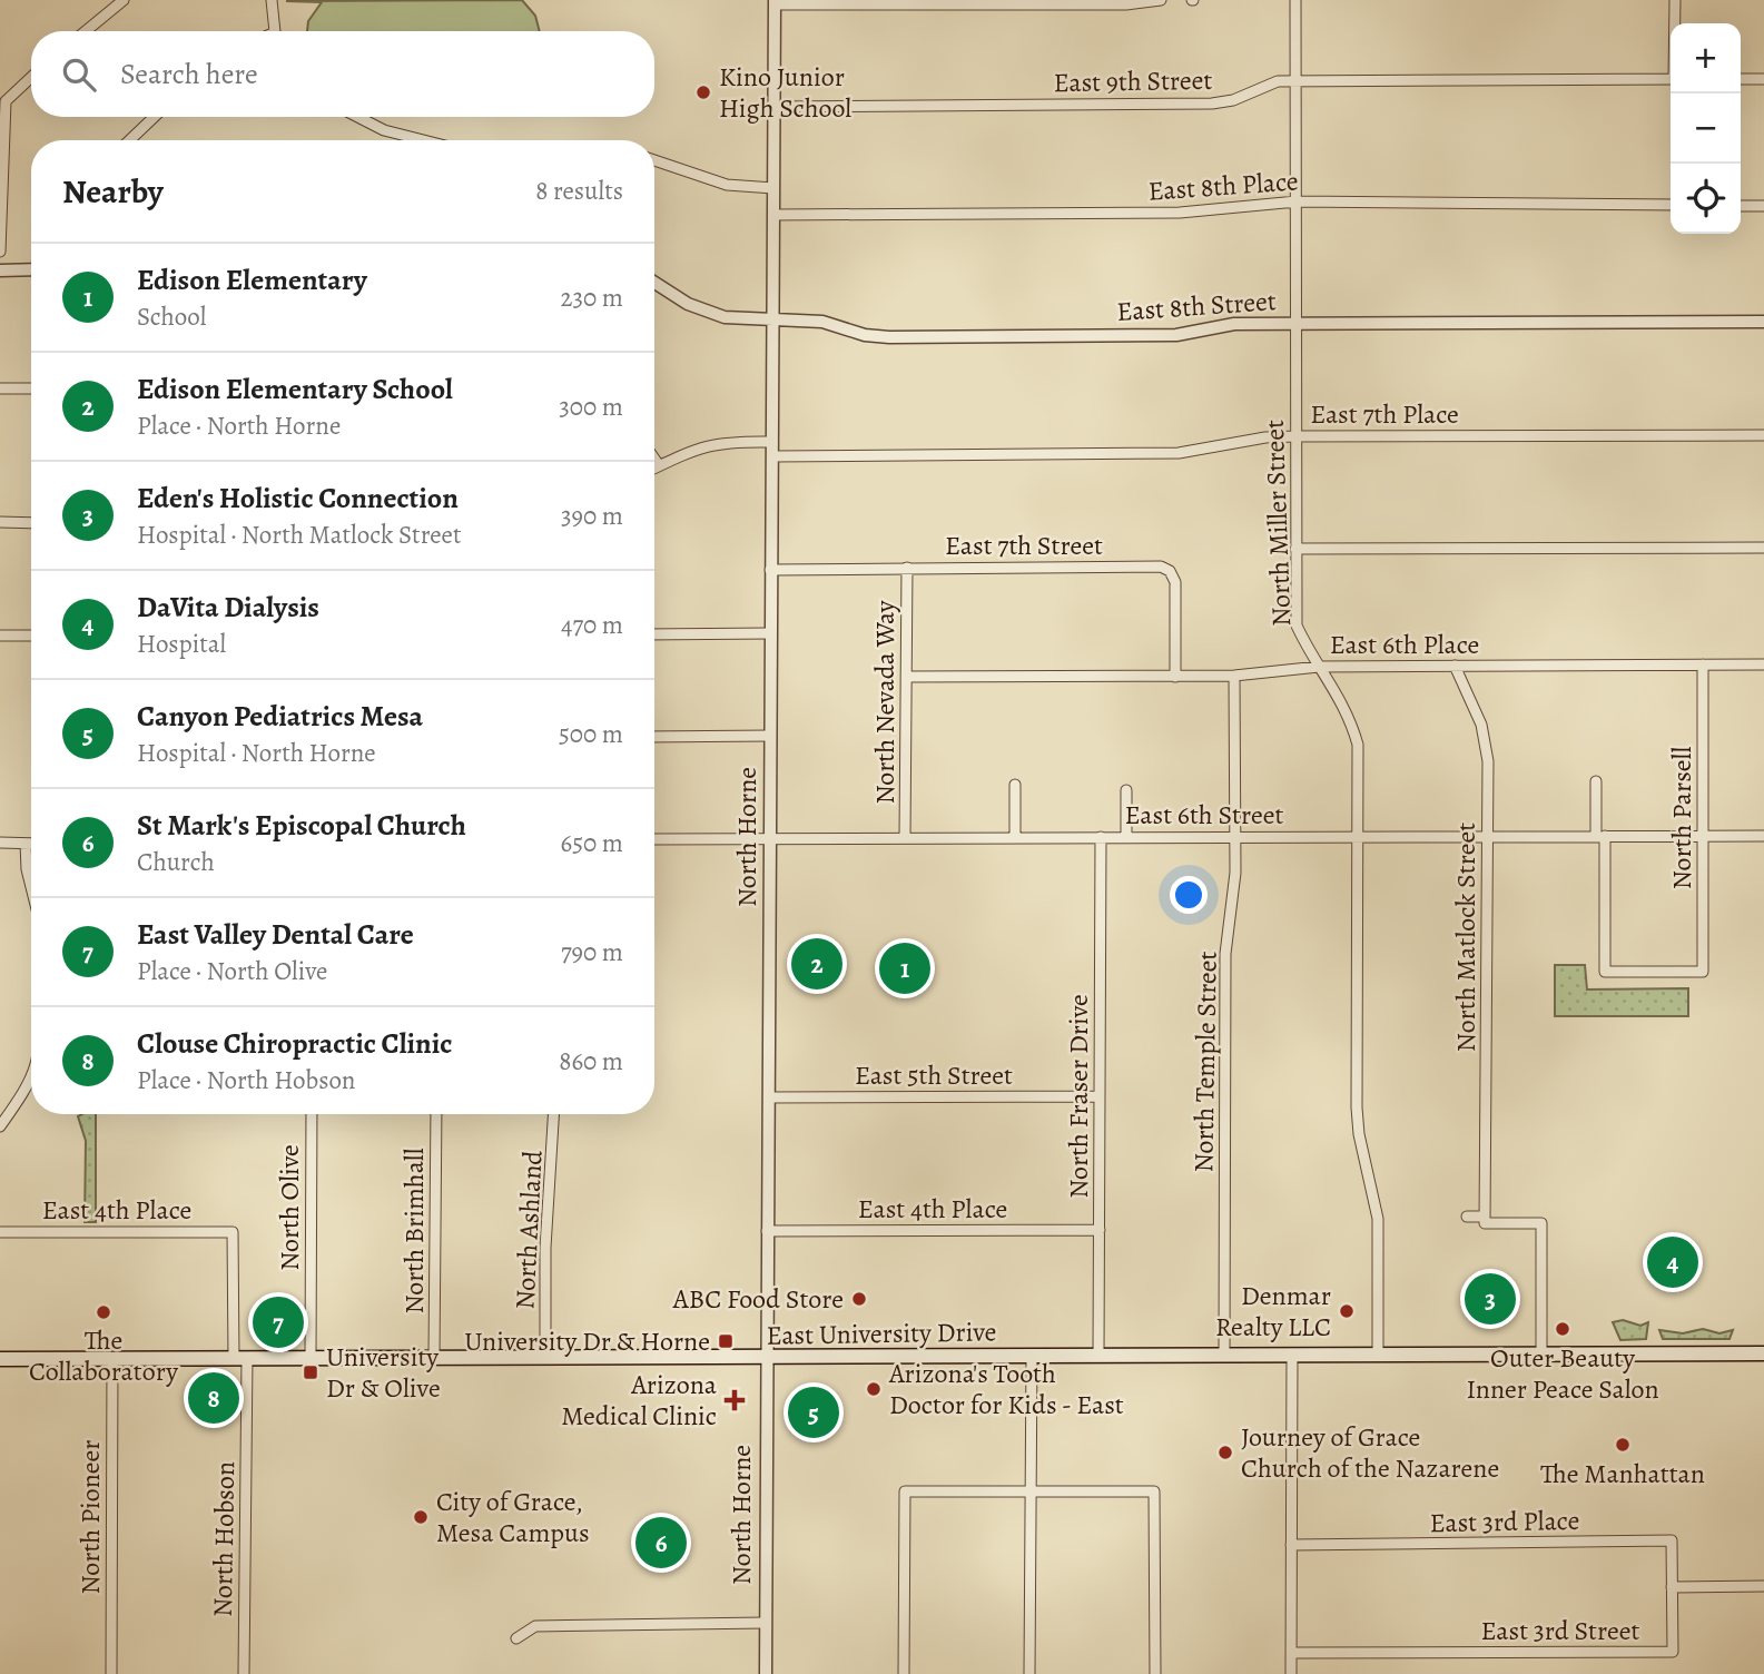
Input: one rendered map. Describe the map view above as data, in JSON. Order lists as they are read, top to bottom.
{
  "streets": {
    "main road": ["East University Drive"],
    "street": [
      "East 9th Street",
      "East 8th Place",
      "East 8th Street",
      "East 7th Place",
      "North Miller Street",
      "East 7th Street",
      "East 6th Place",
      "North Nevada Way",
      "East 6th Street",
      "North Parsell",
      "North Horne",
      "North Matlock Street",
      "North Temple Street",
      "East 5th Street",
      "North Fraser Drive",
      "North Olive",
      "East 4th Place",
      "North Ashland",
      "North Brimhall",
      "North Pioneer",
      "East 3rd Place",
      "North Hobson",
      "East 3rd Street"
    ]
  },
  "crossings": [
    ["East 9th Street", "North Miller Street"],
    ["East 9th Street", "North Horne"],
    ["East 8th Place", "North Miller Street"],
    ["East 8th Place", "North Horne"],
    ["East 8th Street", "North Miller Street"],
    ["East 8th Street", "North Horne"],
    ["East 7th Place", "North Miller Street"],
    ["East 7th Place", "North Horne"],
    ["North Miller Street", "East 6th Place"],
    ["North Miller Street", "East 6th Street"],
    ["North Miller Street", "East University Drive"],
    ["East 7th Street", "East 6th Place"],
    ["East 7th Street", "North Nevada Way"],
    ["East 7th Street", "North Horne"],
    ["East 6th Place", "North Nevada Way"],
    ["East 6th Place", "North Parsell"],
    ["East 6th Place", "North Matlock Street"],
    ["East 6th Place", "North Temple Street"],
    ["North Nevada Way", "East 6th Street"],
    ["East 6th Street", "North Parsell"],
    ["East 6th Street", "North Horne"],
    ["East 6th Street", "North Matlock Street"],
    ["East 6th Street", "North Temple Street"],
    ["East 6th Street", "North Fraser Drive"],
    ["North Horne", "East 5th Street"],
    ["North Horne", "East 4th Place"],
    ["North Horne", "East University Drive"],
    ["North Temple Street", "East University Drive"],
    ["East 5th Street", "North Fraser Drive"],
    ["North Fraser Drive", "East 4th Place"],
    ["North Fraser Drive", "East University Drive"],
    ["North Olive", "East University Drive"],
    ["East 4th Place", "North Hobson"],
    ["North Ashland", "East University Drive"],
    ["North Brimhall", "East University Drive"],
    ["East University Drive", "North Pioneer"],
    ["East University Drive", "North Hobson"],
    ["East 3rd Place", "East 3rd Street"]
  ],
  "places": {
    "other": [
      "Kino Junior High School",
      "ABC Food Store",
      "Denmar Realty LLC",
      "The Collaboratory",
      "Outer Beauty Inner Peace Salon",
      "Arizona's Tooth Doctor for Kids - East",
      "The Manhattan",
      "Journey of Grace Church of the Nazarene",
      "City of Grace, Mesa Campus"
    ],
    "transit": ["University Dr & Horne", "University Dr & Olive"],
    "health": ["Arizona Medical Clinic"]
  },
  "page": {
    "map_buttons": ["+", "−"],
    "search": "Search here",
    "heading": ["Nearby", "8 results"],
    "list": [
      {
        "mark": "1",
        "name": "Edison Elementary",
        "note": "School",
        "value": "230 m"
      },
      {
        "mark": "2",
        "name": "Edison Elementary School",
        "note": "Place · North Horne",
        "value": "300 m"
      },
      {
        "mark": "3",
        "name": "Eden's Holistic Connection",
        "note": "Hospital · North Matlock Street",
        "value": "390 m"
      },
      {
        "mark": "4",
        "name": "DaVita Dialysis",
        "note": "Hospital",
        "value": "470 m"
      },
      {
        "mark": "5",
        "name": "Canyon Pediatrics Mesa",
        "note": "Hospital · North Horne",
        "value": "500 m"
      },
      {
        "mark": "6",
        "name": "St Mark's Episcopal Church",
        "note": "Church",
        "value": "650 m"
      },
      {
        "mark": "7",
        "name": "East Valley Dental Care",
        "note": "Place · North Olive",
        "value": "790 m"
      },
      {
        "mark": "8",
        "name": "Clouse Chiropractic Clinic",
        "note": "Place · North Hobson",
        "value": "860 m"
      }
    ],
    "pins": [
      "2",
      "1",
      "4",
      "3",
      "7",
      "8",
      "5",
      "6"
    ]
  }
}
